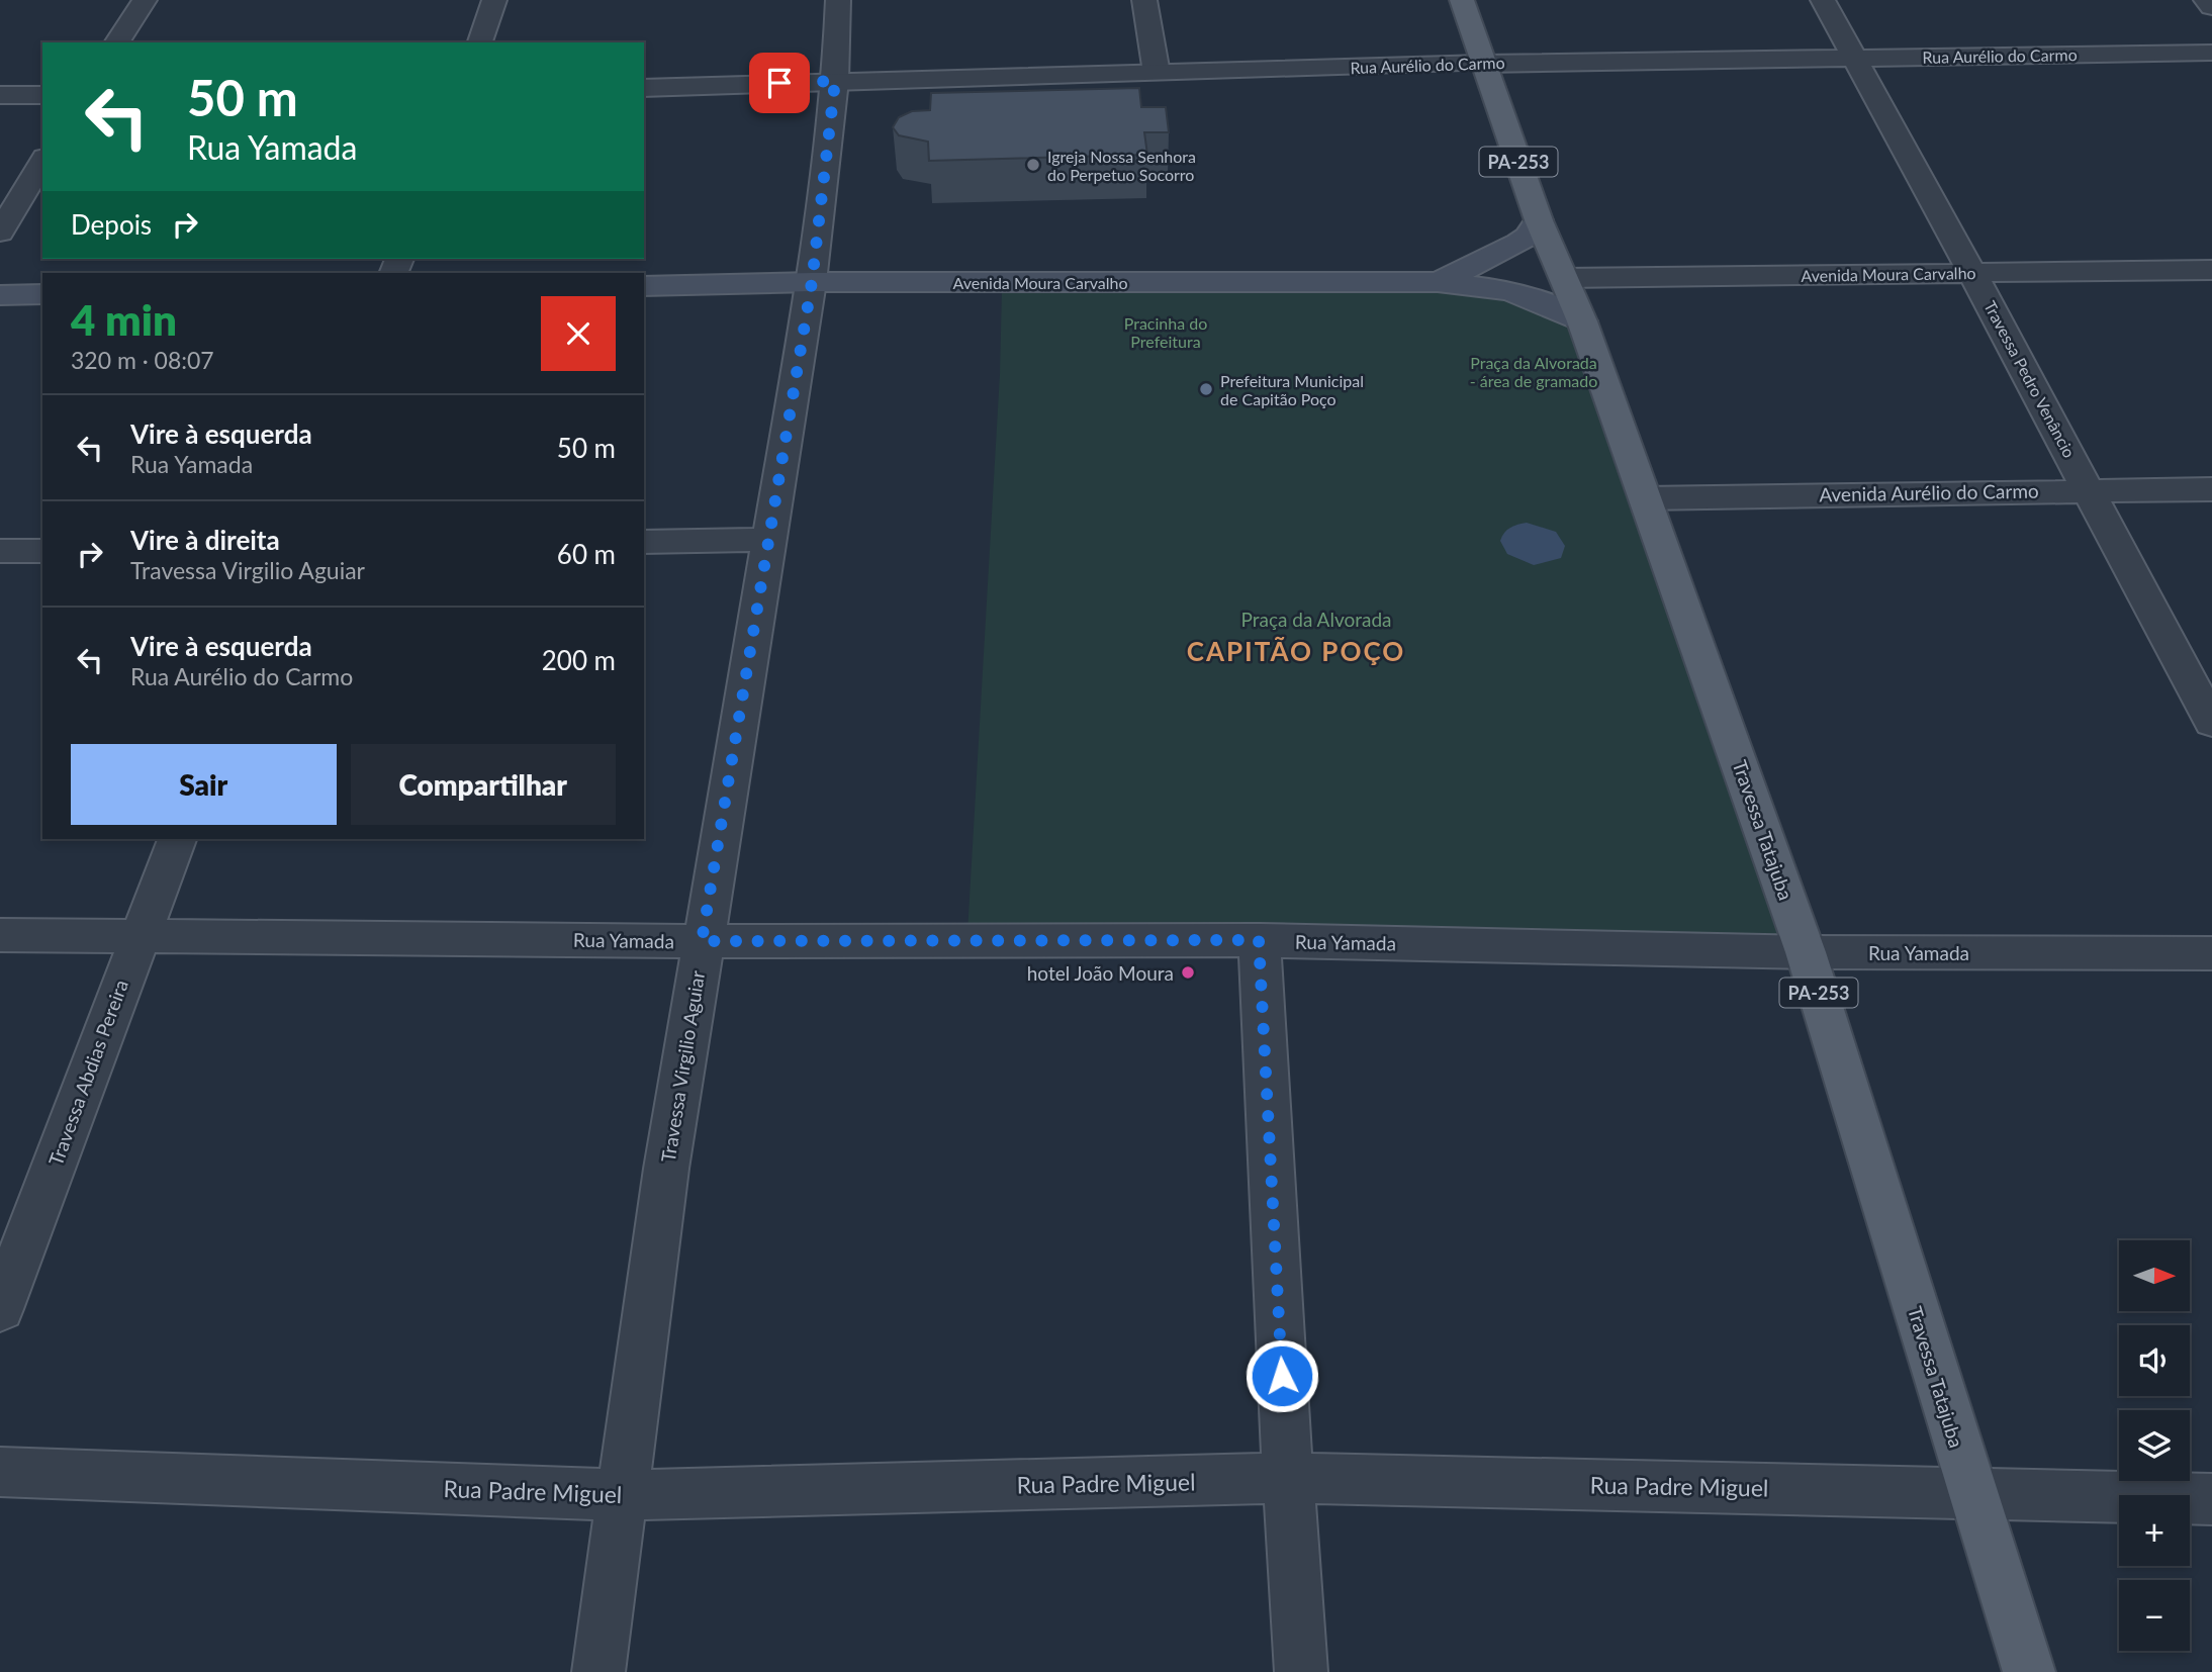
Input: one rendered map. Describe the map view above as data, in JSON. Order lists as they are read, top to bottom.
{
  "streets": {
    "main road": ["PA-253", "Avenida Moura Carvalho", "Travessa Tatajuba"],
    "street": [
      "Rua Aurélio do Carmo",
      "Travessa Pedro Venâncio",
      "Avenida Aurélio do Carmo",
      "Rua Yamada",
      "Travessa Virgilio Aguiar",
      "Travessa Abdias Pereira",
      "Rua Padre Miguel"
    ]
  },
  "crossings": [
    ["Rua Aurélio do Carmo", "Travessa Pedro Venâncio"],
    ["Rua Aurélio do Carmo", "Travessa Tatajuba"],
    ["Rua Aurélio do Carmo", "Travessa Virgilio Aguiar"],
    ["Avenida Moura Carvalho", "Travessa Pedro Venâncio"],
    ["Avenida Moura Carvalho", "Travessa Tatajuba"],
    ["Avenida Moura Carvalho", "Travessa Virgilio Aguiar"],
    ["Travessa Pedro Venâncio", "Avenida Aurélio do Carmo"],
    ["Avenida Aurélio do Carmo", "Travessa Tatajuba"],
    ["Travessa Tatajuba", "Rua Yamada"],
    ["Travessa Tatajuba", "Rua Padre Miguel"],
    ["Rua Yamada", "Travessa Virgilio Aguiar"],
    ["Rua Yamada", "Travessa Abdias Pereira"],
    ["Travessa Virgilio Aguiar", "Rua Padre Miguel"]
  ],
  "districts": ["CAPITÃO POÇO"],
  "parks": ["Pracinha do Prefeitura", "Praça da Alvorada - área de gramado", "Praça da Alvorada"],
  "places": ["Igreja Nossa Senhora do Perpetuo Socorro", "Prefeitura Municipal de Capitão Poço", "hotel João Moura"],
  "north": "right",
  "page": {
    "turn": ["50 m", "Rua Yamada"],
    "then": "Depois",
    "heading": ["4 min", "320 m · 08:07"],
    "list": [
      {
        "name": "Vire à esquerda",
        "note": "Rua Yamada",
        "value": "50 m"
      },
      {
        "name": "Vire à direita",
        "note": "Travessa Virgilio Aguiar",
        "value": "60 m"
      },
      {
        "name": "Vire à esquerda",
        "note": "Rua Aurélio do Carmo",
        "value": "200 m"
      }
    ],
    "buttons": ["Sair", "Compartilhar"],
    "map_buttons": ["+", "−"]
  }
}
